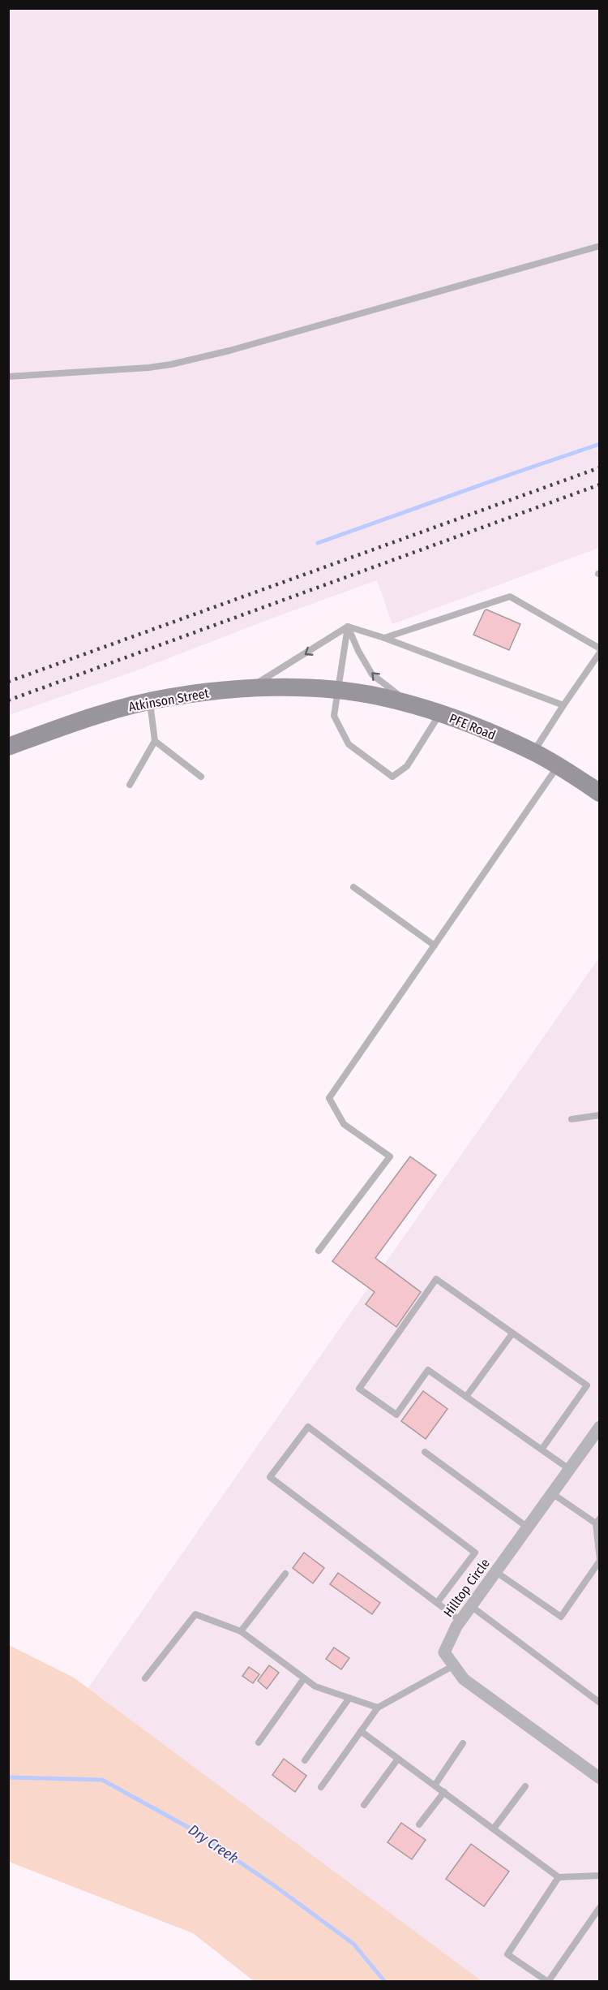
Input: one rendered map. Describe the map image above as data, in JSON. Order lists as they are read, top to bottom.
{
  "streets": {
    "main road": ["Atkinson Street", "PFE Road"],
    "street": ["Hilltop Circle"]
  },
  "crossings": [
    ["Atkinson Street", "PFE Road"]
  ],
  "water": ["Dry Creek"]
}
